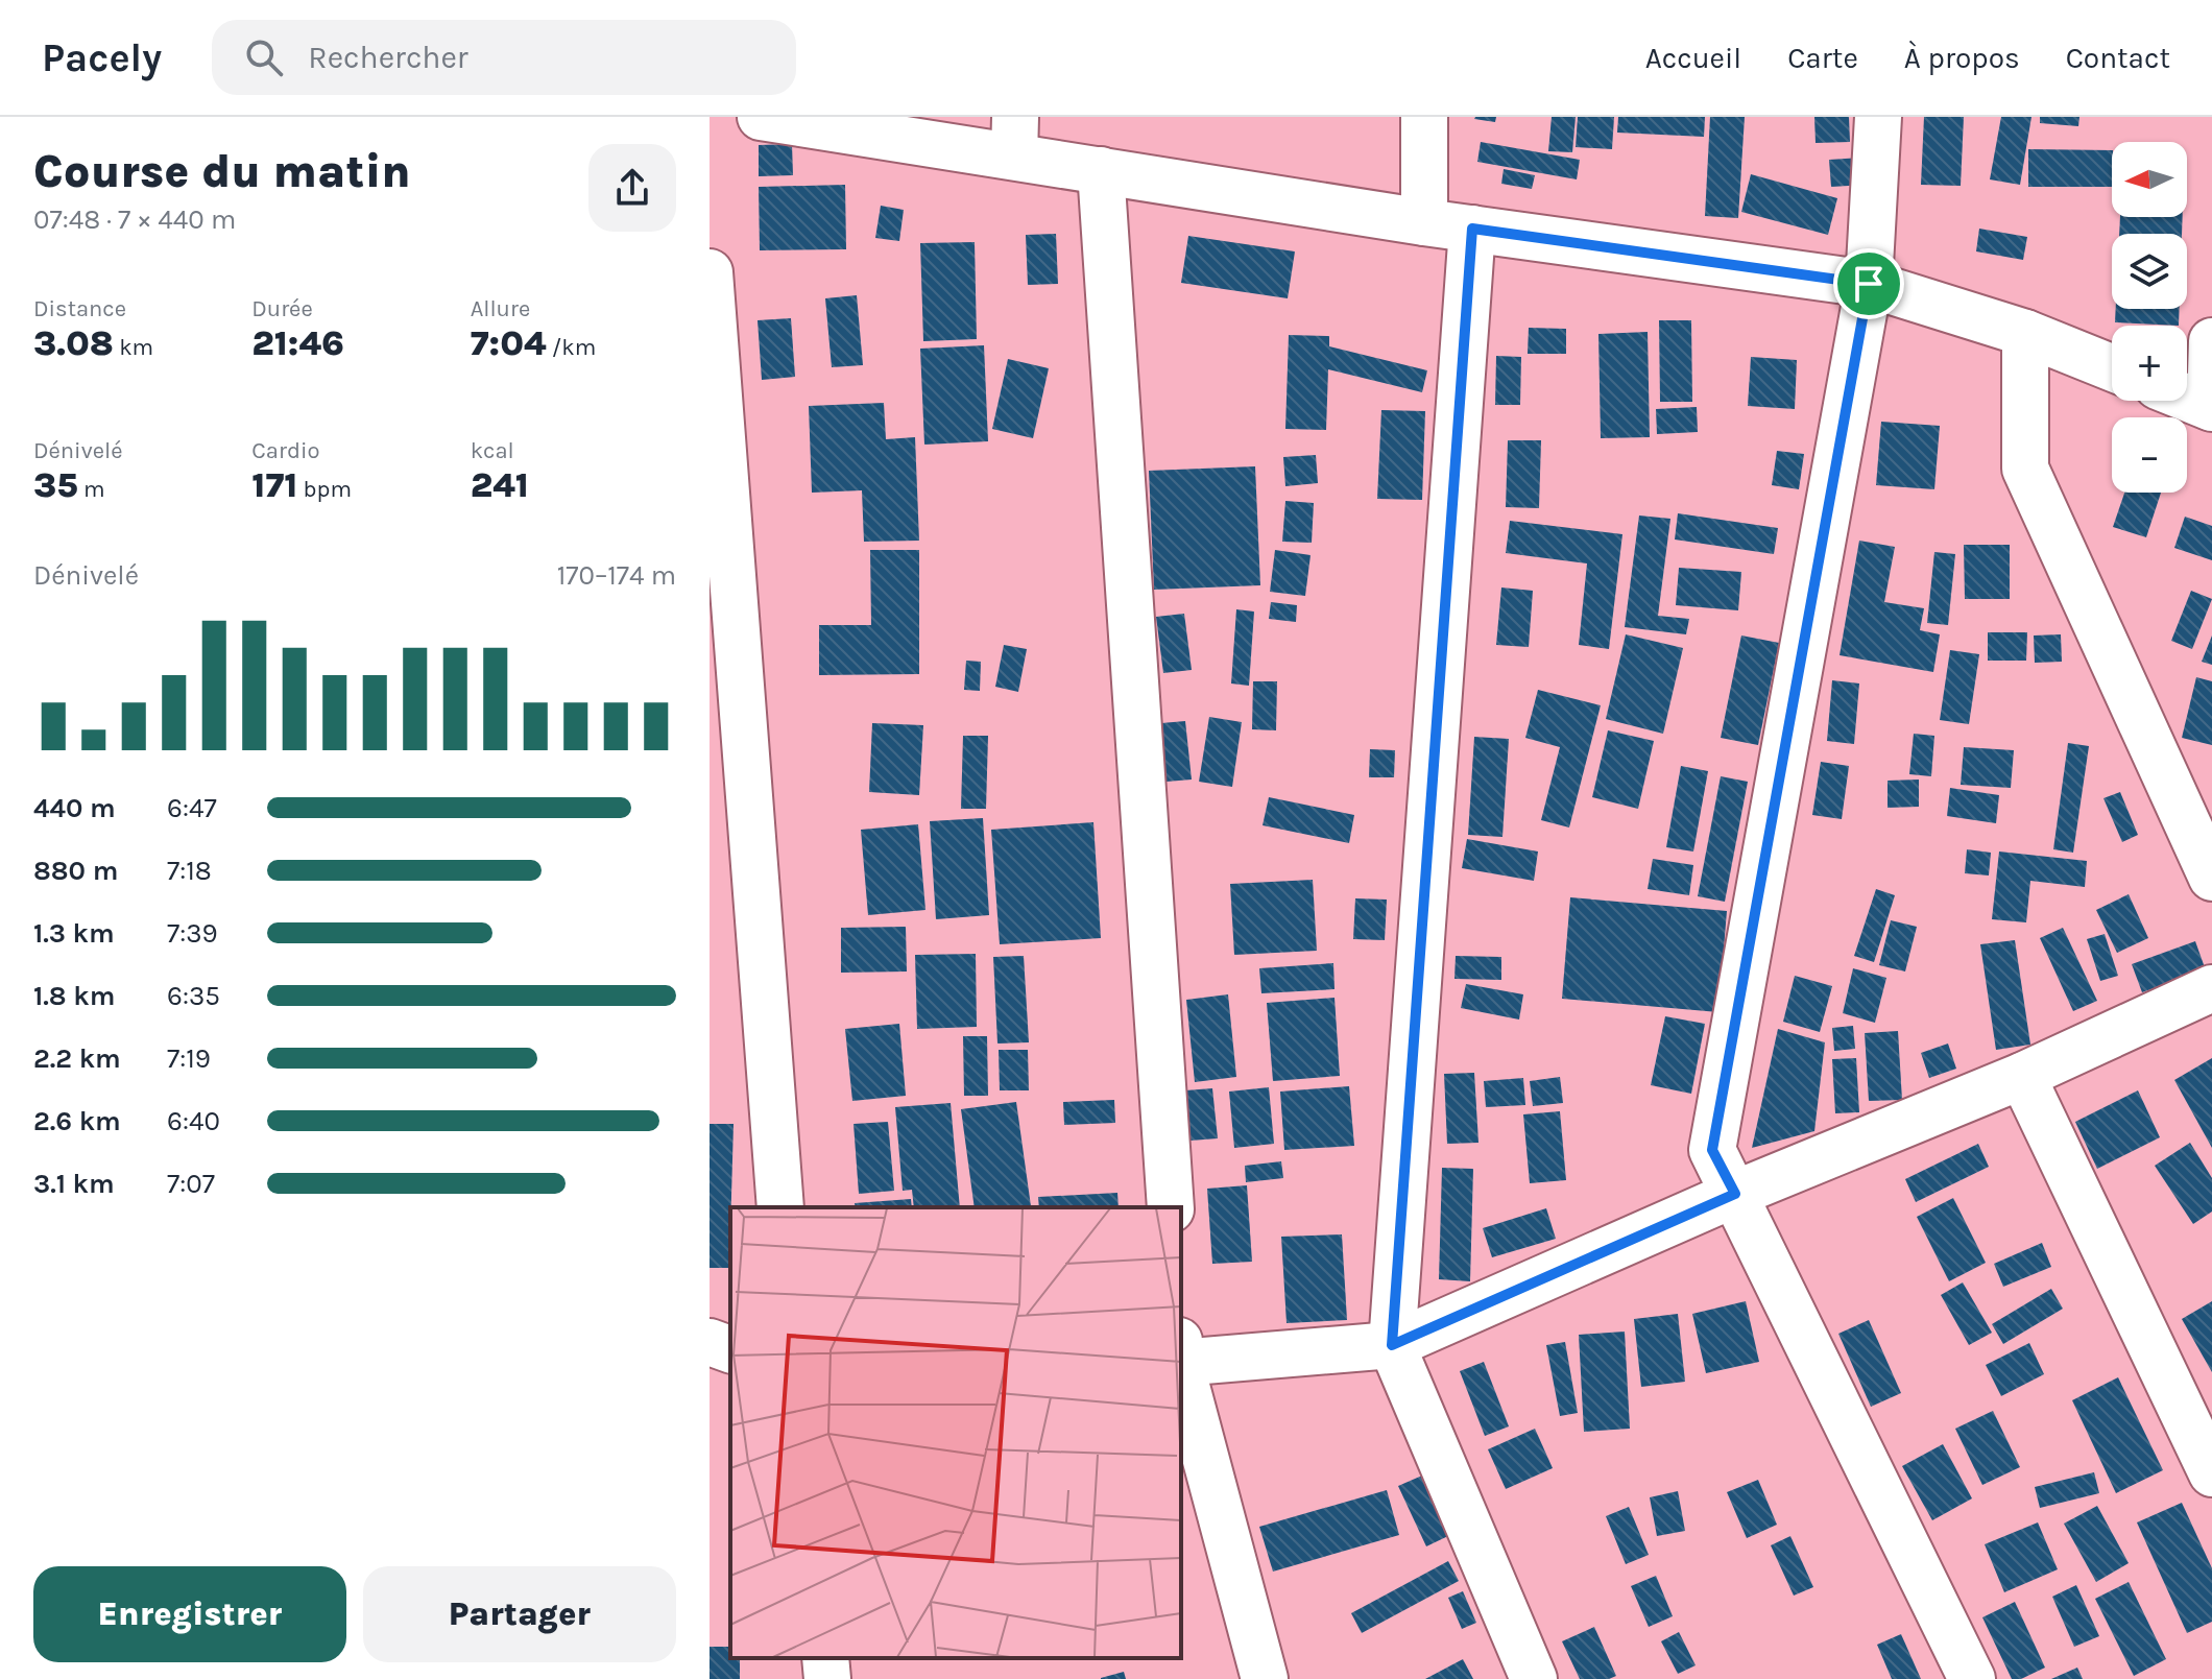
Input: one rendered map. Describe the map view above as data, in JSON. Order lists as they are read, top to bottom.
{
  "north": "left",
  "page": {
    "header": "Pacely",
    "search": "Rechercher",
    "nav": [
      "Accueil",
      "Carte",
      "À propos",
      "Contact"
    ],
    "heading": ["Course du matin", "07:48 · 7 × 440 m"],
    "map_buttons": ["+", "−"],
    "stats": [
      ["Distance", "3.08 km"],
      ["Durée", "21:46"],
      ["Allure", "7:04 /km"],
      ["Dénivelé", "35 m"],
      ["Cardio", "171 bpm"],
      ["kcal", "241"]
    ],
    "chart": ["Dénivelé", "170–174 m"],
    "list": [
      {
        "name": "440 m",
        "note": "6:47"
      },
      {
        "name": "880 m",
        "note": "7:18"
      },
      {
        "name": "1.3 km",
        "note": "7:39"
      },
      {
        "name": "1.8 km",
        "note": "6:35"
      },
      {
        "name": "2.2 km",
        "note": "7:19"
      },
      {
        "name": "2.6 km",
        "note": "6:40"
      },
      {
        "name": "3.1 km",
        "note": "7:07"
      }
    ],
    "buttons": ["Enregistrer", "Partager"]
  }
}
